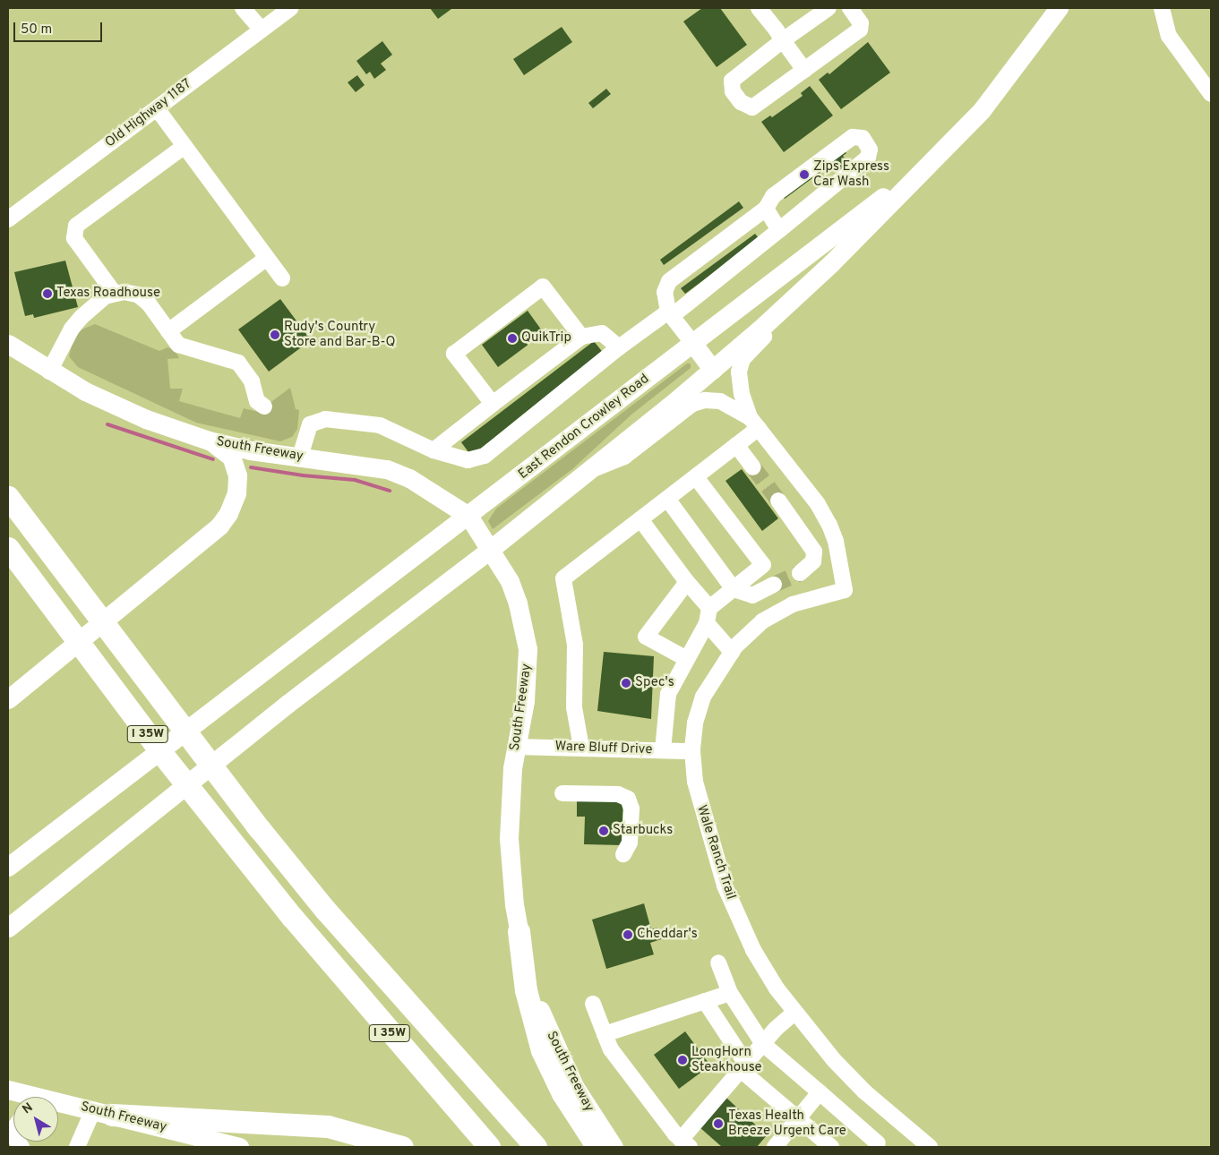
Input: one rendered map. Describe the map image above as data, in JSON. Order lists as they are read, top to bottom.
{
  "streets": {
    "highway": ["I 35W"],
    "main road": ["East Rendon Crowley Road", "South Freeway"],
    "street": ["Old Highway 1187", "Ware Bluff Drive", "Wale Ranch Trail"]
  },
  "crossings": [
    ["East Rendon Crowley Road", "South Freeway"],
    ["South Freeway", "Ware Bluff Drive"],
    ["Ware Bluff Drive", "Wale Ranch Trail"]
  ],
  "places": [
    "Zips Express Car Wash",
    "Texas Roadhouse",
    "Rudy's Country Store and Bar-B-Q",
    "QuikTrip",
    "Spec's",
    "Starbucks",
    "Cheddar's",
    "LongHorn Steakhouse",
    "Texas Health Breeze Urgent Care"
  ],
  "scale_bar": "50 m",
  "north": "top left"
}
